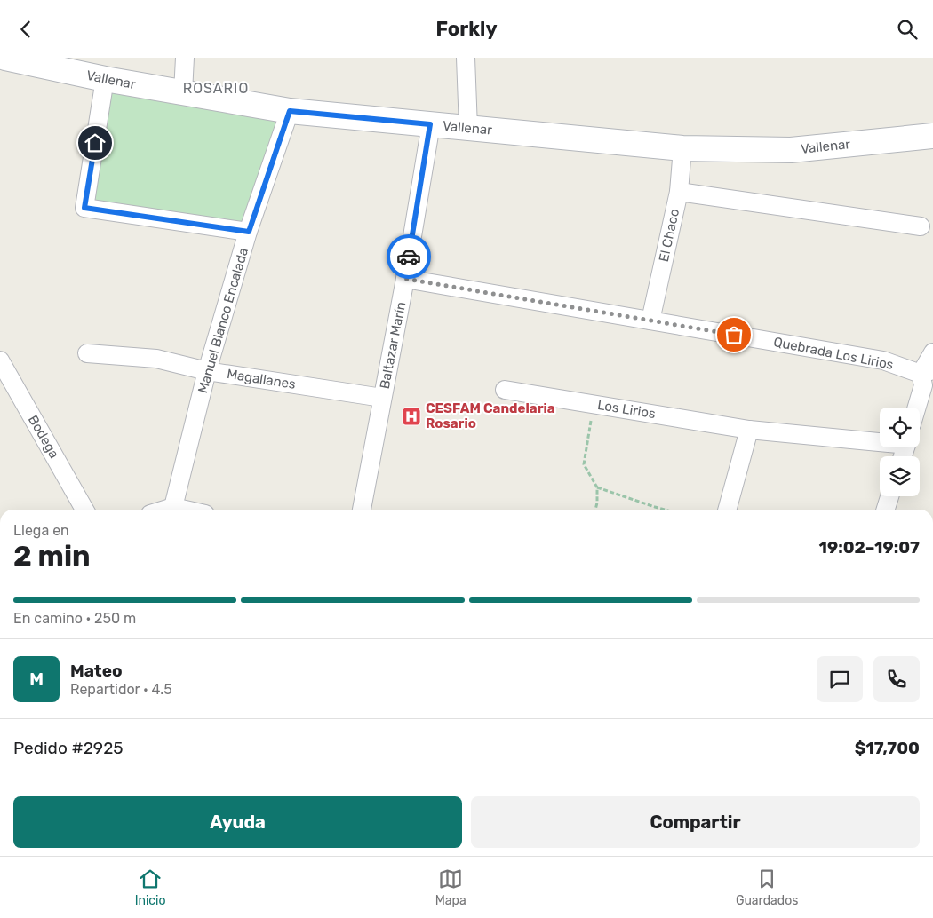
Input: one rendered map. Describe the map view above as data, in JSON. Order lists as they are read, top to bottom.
{
  "streets": {
    "street": [
      "Vallenar",
      "El Chaco",
      "Manuel Blanco Encalada",
      "Baltazar Marín",
      "Quebrada Los Lirios",
      "Magallanes",
      "Los Lirios",
      "Bodega"
    ]
  },
  "crossings": [
    ["Vallenar", "El Chaco"],
    ["Vallenar", "Manuel Blanco Encalada"],
    ["Vallenar", "Baltazar Marín"],
    ["El Chaco", "Quebrada Los Lirios"],
    ["Manuel Blanco Encalada", "Magallanes"],
    ["Baltazar Marín", "Quebrada Los Lirios"],
    ["Baltazar Marín", "Magallanes"]
  ],
  "districts": ["ROSARIO"],
  "places": {
    "hospital": ["CESFAM Candelaria Rosario"]
  },
  "page": {
    "header": "Forkly",
    "heading": ["2 min", "Llega en", "19:02–19:07"],
    "panel": [
      "Mateo",
      "Repartidor · 4.5",
      "Pedido #2925",
      "$17,700"
    ],
    "bar": "En camino · 250 m",
    "round": "M",
    "buttons": ["Ayuda", "Compartir"],
    "tabs": ["Inicio", "Mapa", "Guardados"]
  }
}
